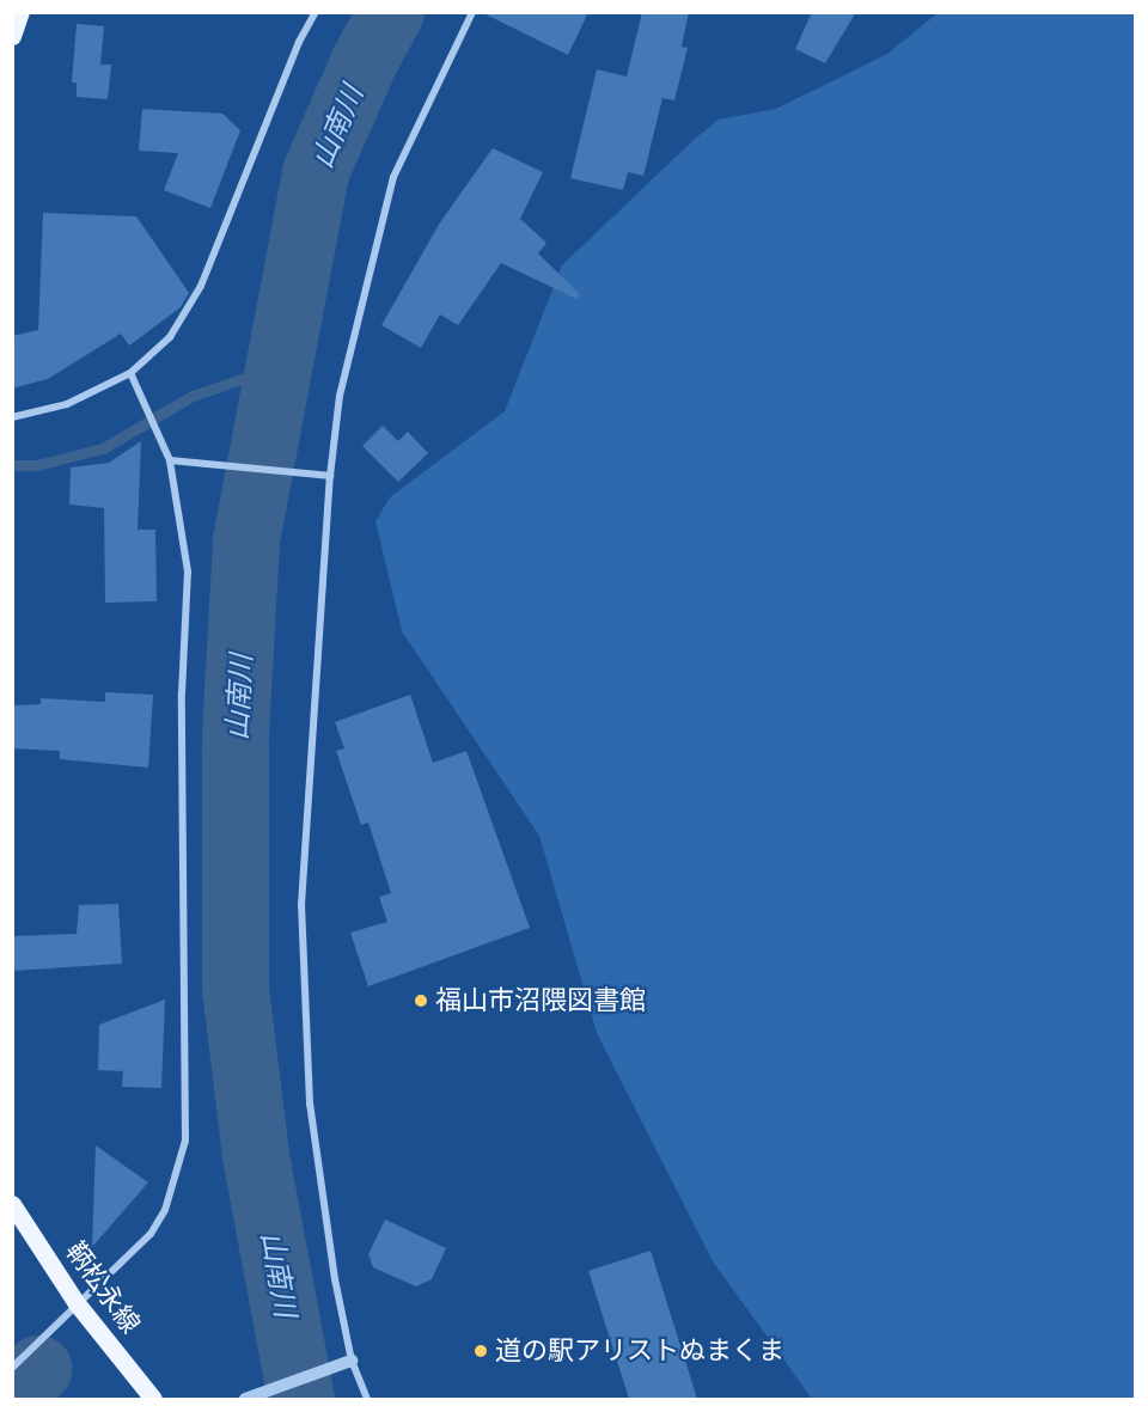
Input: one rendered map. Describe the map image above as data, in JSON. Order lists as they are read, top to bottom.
{
  "streets": {
    "main road": ["鞆松永線"]
  },
  "water": ["山南川"],
  "places": ["福山市沼隈図書館", "道の駅アリストぬまくま"]
}
